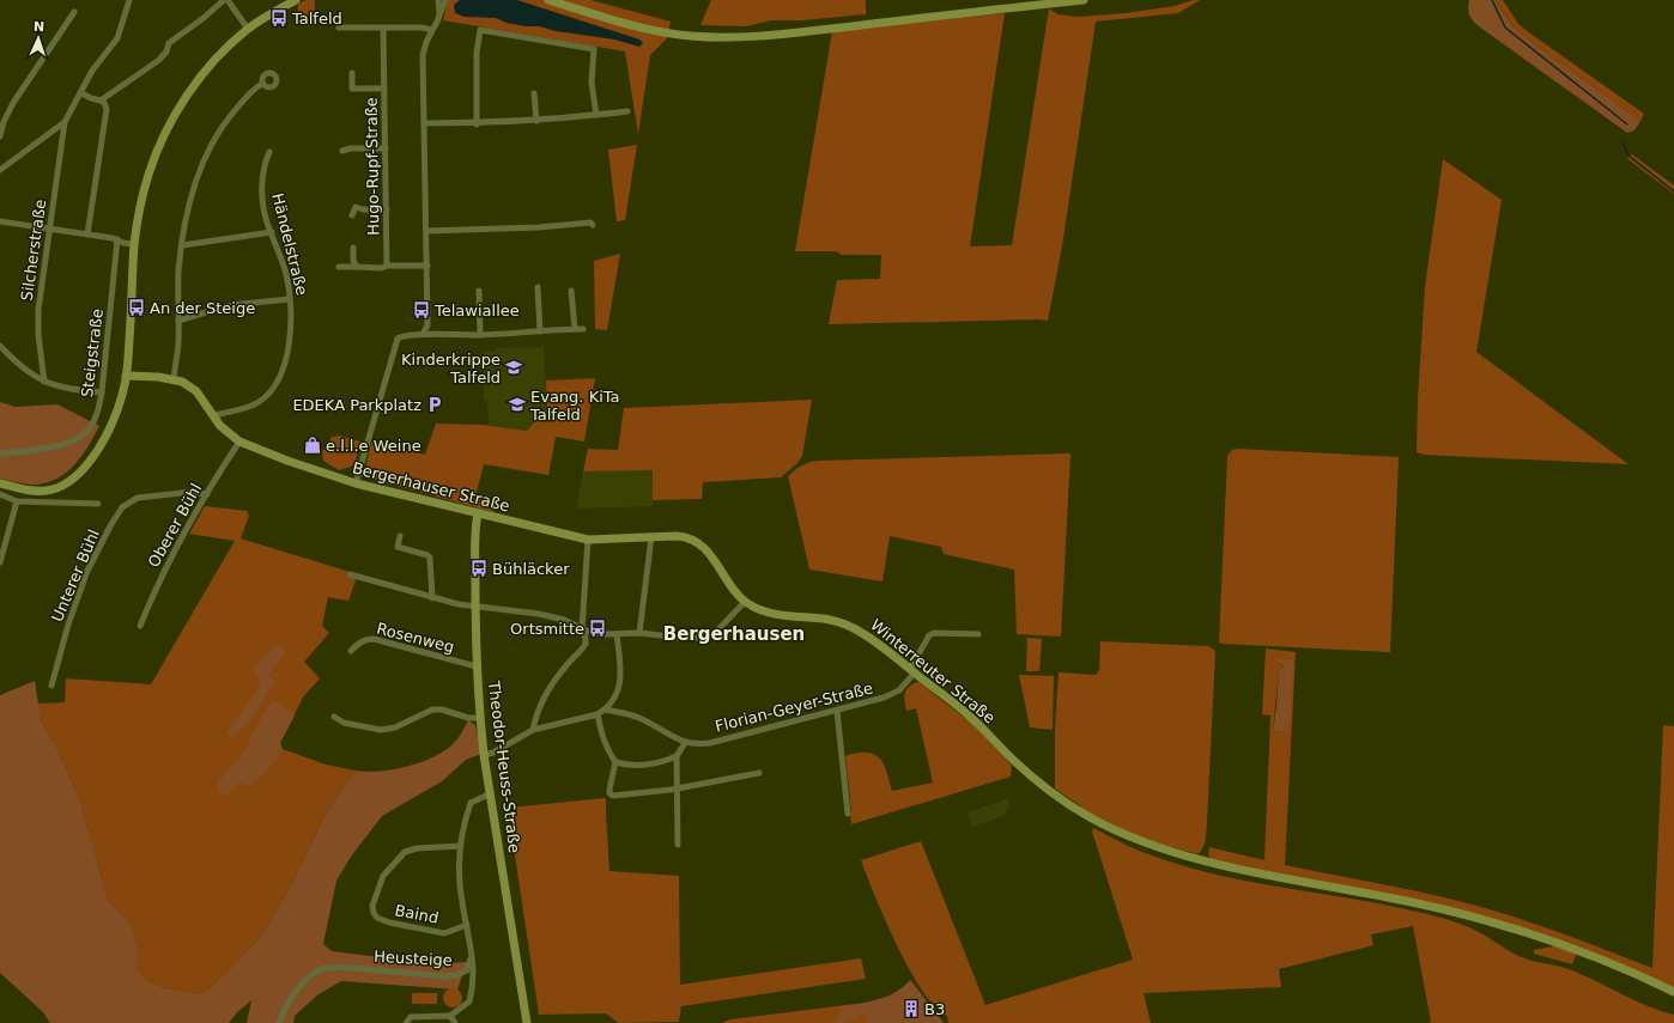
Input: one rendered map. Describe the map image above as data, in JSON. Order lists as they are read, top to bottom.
{
  "streets": {
    "street": [
      "Hugo-Rupf-Straße",
      "Händelstraße",
      "Silcherstraße",
      "Steigstraße",
      "Bergerhauser Straße",
      "Oberer Bühl",
      "Unterer Bühl",
      "Rosenweg",
      "Winterreuter Straße",
      "Florian-Geyer-Straße",
      "Theodor-Heuss-Straße",
      "Baind",
      "Heusteige"
    ]
  },
  "crossings": [
    ["Händelstraße", "Bergerhauser Straße"],
    ["Bergerhauser Straße", "Oberer Bühl"],
    ["Bergerhauser Straße", "Winterreuter Straße"],
    ["Bergerhauser Straße", "Theodor-Heuss-Straße"],
    ["Oberer Bühl", "Unterer Bühl"],
    ["Rosenweg", "Theodor-Heuss-Straße"],
    ["Winterreuter Straße", "Florian-Geyer-Straße"],
    ["Theodor-Heuss-Straße", "Heusteige"],
    ["Baind", "Heusteige"]
  ],
  "districts": ["Bergerhausen"],
  "places": {
    "bus stop": [
      "Talfeld",
      "An der Steige",
      "Telawiallee",
      "Bühläcker",
      "Ortsmitte"
    ],
    "school or university": ["Kinderkrippe Talfeld", "Evang. KiTa Talfeld"],
    "parking": ["EDEKA Parkplatz"],
    "shop": ["e.l.l.e Weine"],
    "building": ["B3"]
  },
  "north": "top"
}
